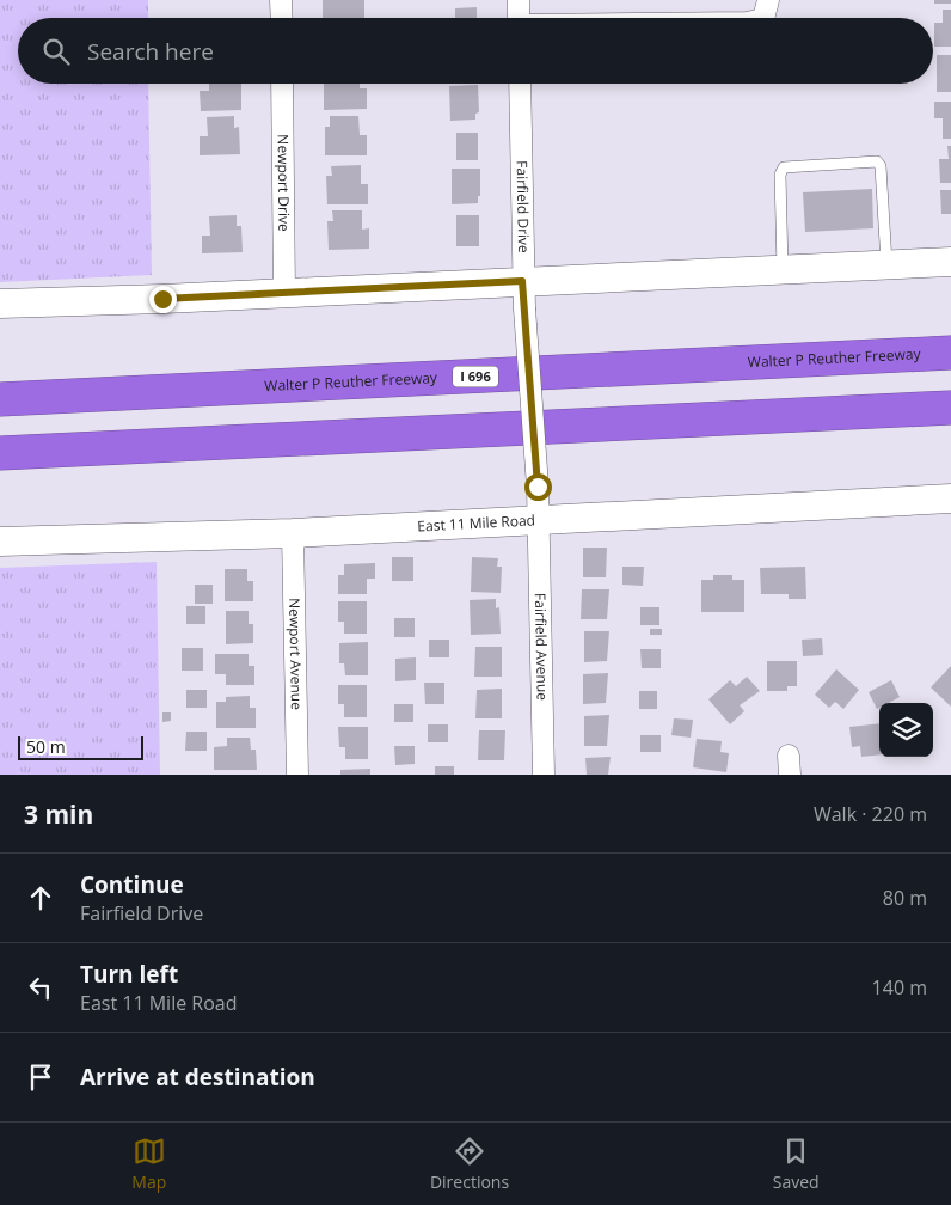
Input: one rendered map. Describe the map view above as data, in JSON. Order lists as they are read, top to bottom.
{
  "streets": {
    "highway": ["Walter P Reuther Freeway", "I 696"],
    "main road": ["East 11 Mile Road"],
    "street": [
      "Newport Drive",
      "Fairfield Drive",
      "Fairfield Avenue",
      "Newport Avenue"
    ]
  },
  "crossings": [
    ["Fairfield Drive", "East 11 Mile Road"],
    ["Fairfield Drive", "Fairfield Avenue"],
    ["East 11 Mile Road", "Fairfield Avenue"],
    ["East 11 Mile Road", "Newport Avenue"]
  ],
  "scale_bar": "50 m",
  "page": {
    "search": "Search here",
    "scale": "50 m",
    "heading": ["3 min", "Walk · 220 m"],
    "list": [
      ["Continue", "Fairfield Drive", "80 m"],
      ["Turn left", "East 11 Mile Road", "140 m"],
      "Arrive at destination"
    ],
    "nav": ["Map", "Directions", "Saved"]
  }
}
